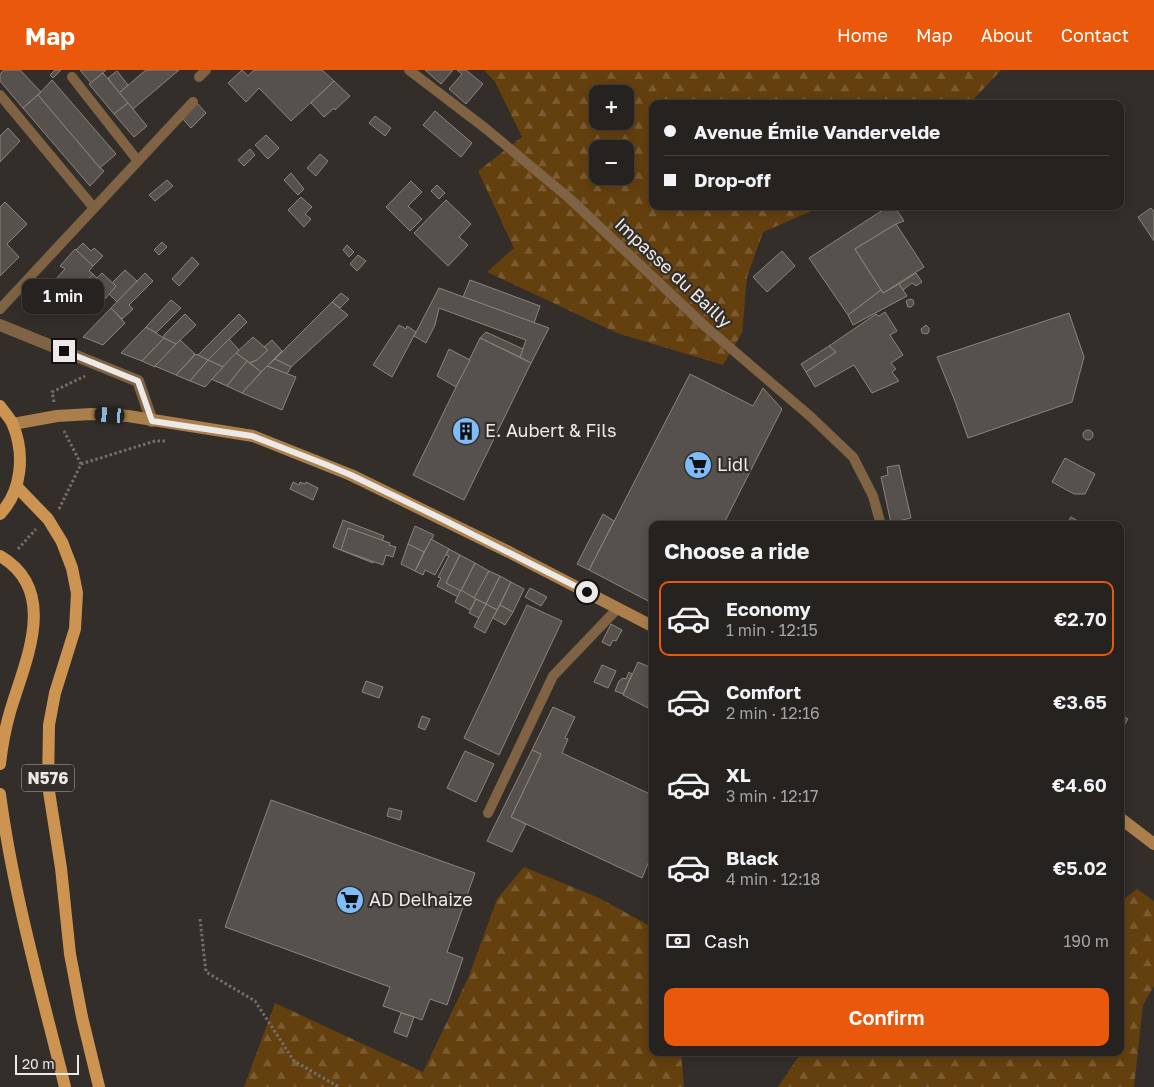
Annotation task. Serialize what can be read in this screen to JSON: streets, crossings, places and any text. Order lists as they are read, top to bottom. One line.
{"streets":{"main road":["N576"],"lane":["Impasse du Bailly"]},"places":{"building":["E. Aubert & Fils"],"supermarket":["Lidl","AD Delhaize"]},"scale_bar":"20 m","page":{"header":"Map","nav":["Home","Map","About","Contact"],"map_buttons":["+","−"],"banner":["Avenue Émile Vandervelde","Drop-off"],"bubble":"1 min","heading":"Choose a ride","list":[{"name":"Economy","note":"1 min · 12:15","value":"€2.70"},{"name":"Comfort","note":"2 min · 12:16","value":"€3.65"},{"name":"XL","note":"3 min · 12:17","value":"€4.60"},{"name":"Black","note":"4 min · 12:18","value":"€5.02"}],"pay":["Cash","190 m"],"buttons":"Confirm","scale":"20 m"}}
